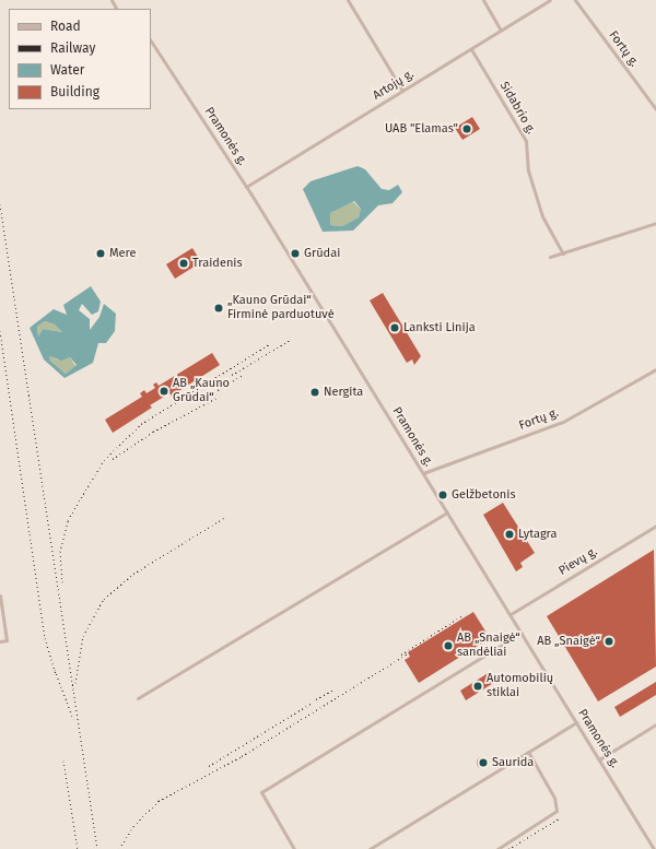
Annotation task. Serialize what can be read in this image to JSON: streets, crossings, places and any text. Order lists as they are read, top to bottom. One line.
{"streets":{"street":["Fortų g.","Artojų g.","Sidabrio g.","Pramonės g.","Pievų g."]},"crossings":[["Fortų g.","Pramonės g."],["Artojų g.","Sidabrio g."],["Artojų g.","Pramonės g."],["Pramonės g.","Pievų g."]],"places":["UAB \"Elamas\"","Mere","Grūdai","Traidenis","„Kauno Grūdai“ Firminė parduotuvė","Lanksti Linija","AB „Kauno Grūdai“","Nergita","Gelžbetonis","Lytagra","AB „Snaigė“","AB „Snaigė“ sandėliai","Automobilių stiklai","Saurida"],"legend":["Road","Railway","Water","Building"]}
